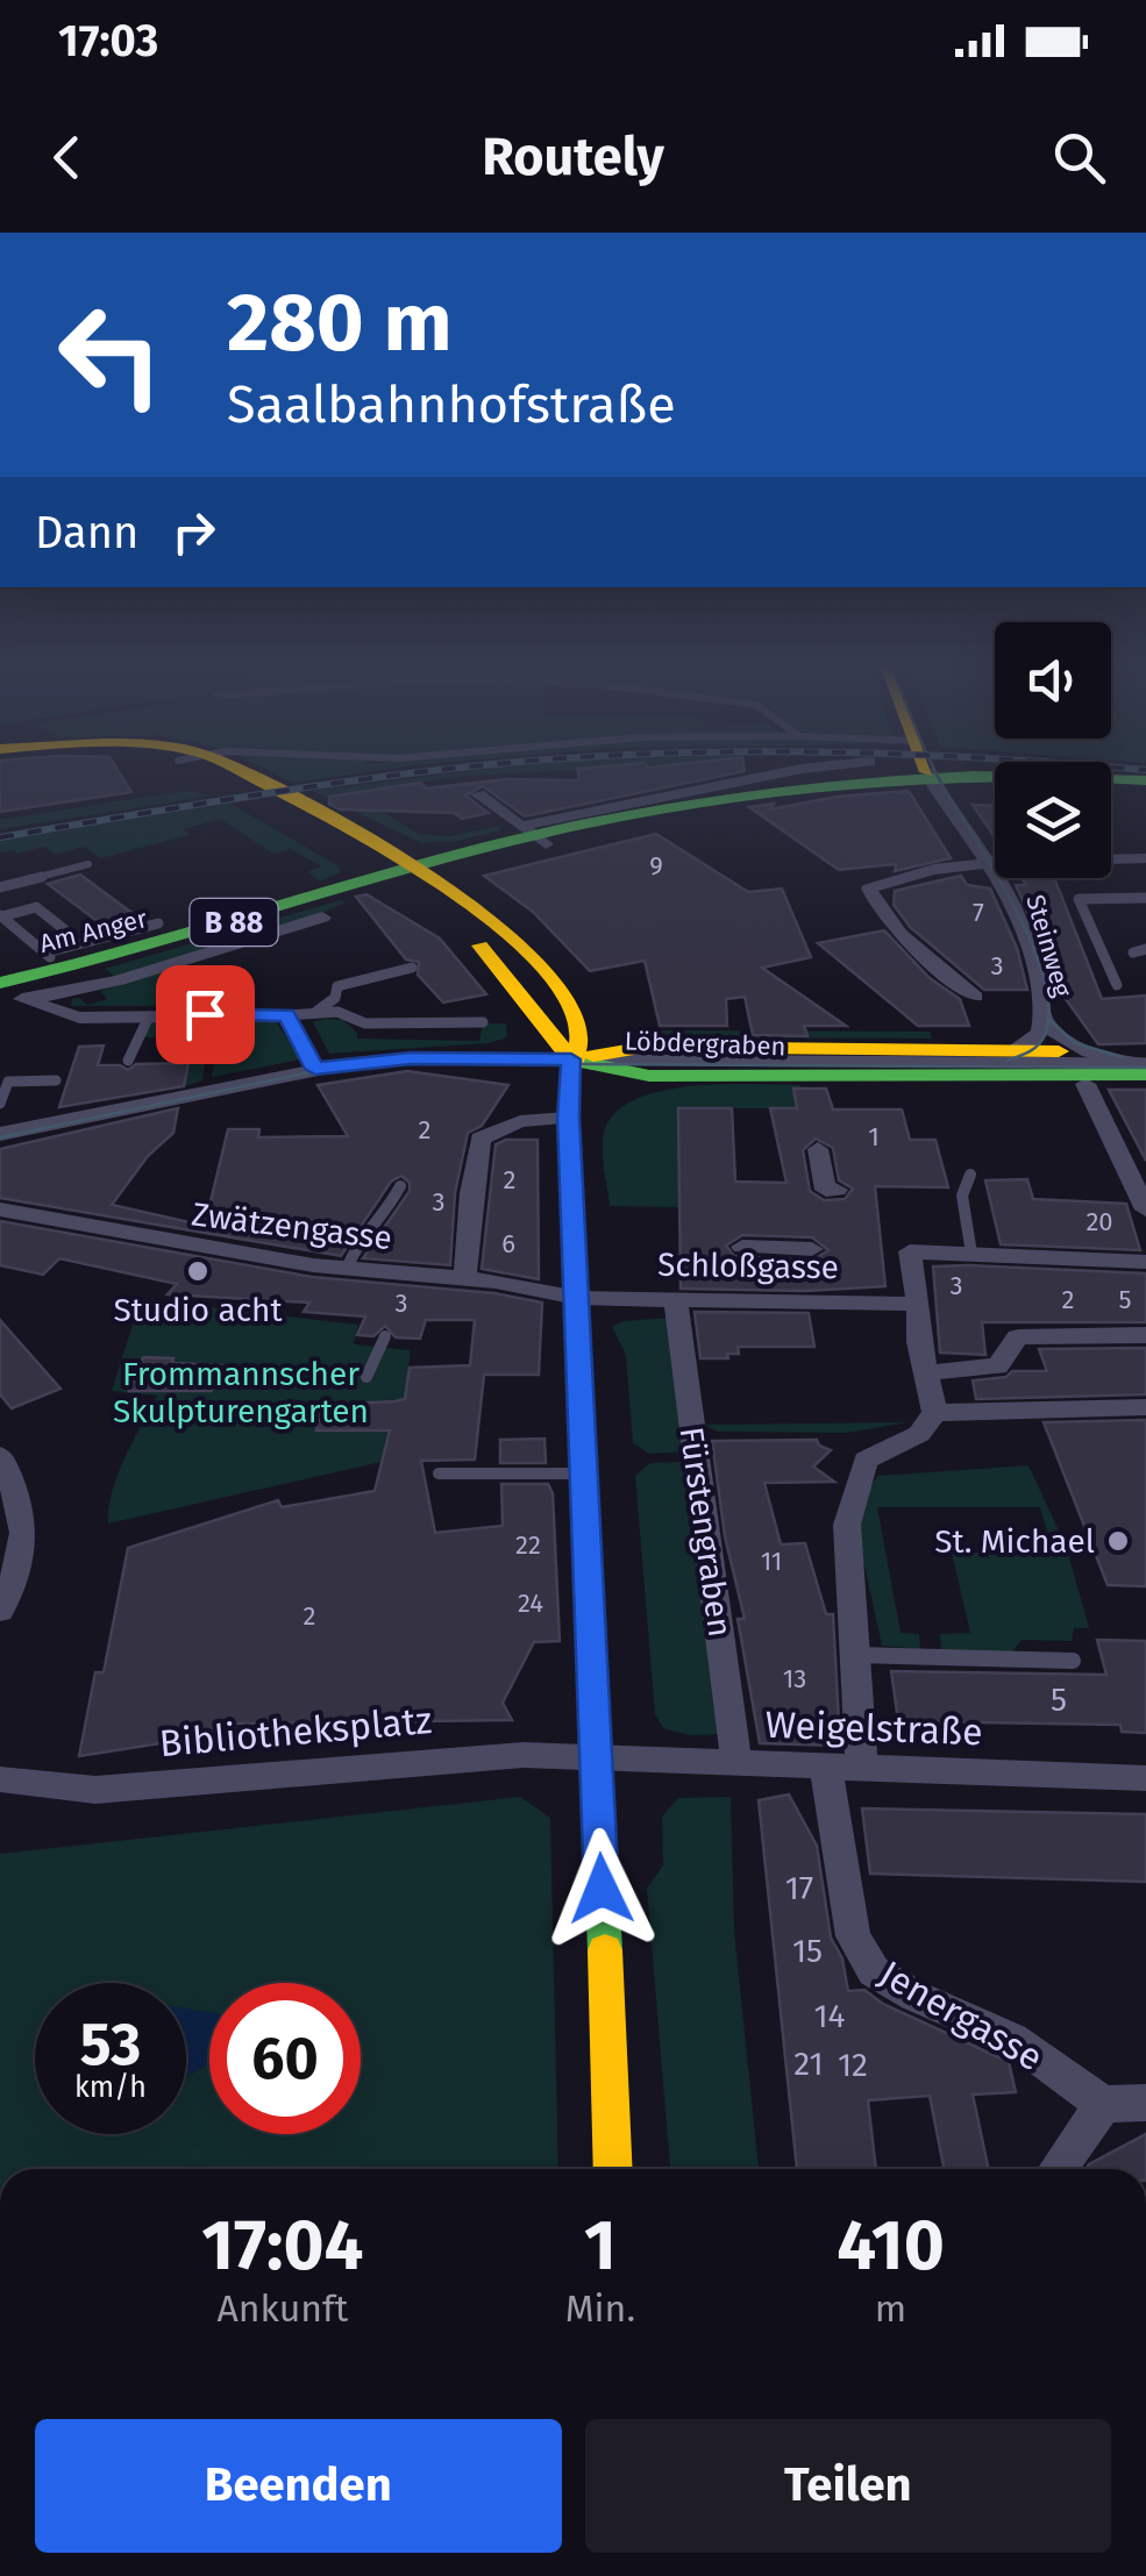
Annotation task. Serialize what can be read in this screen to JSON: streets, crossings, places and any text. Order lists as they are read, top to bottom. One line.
{"streets":{"main road":["B 88","Am Anger","Löbdergraben"],"street":["Steinweg","Zwätzengasse","Schloßgasse","Fürstengraben","Weigelstraße","Bibliotheksplatz","Jenergasse"]},"crossings":[["Steinweg","Löbdergraben"],["Zwätzengasse","Schloßgasse"],["Schloßgasse","Fürstengraben"],["Fürstengraben","Weigelstraße"],["Weigelstraße","Bibliotheksplatz"],["Weigelstraße","Jenergasse"]],"parks":["Frommannscher Skulpturengarten"],"places":["Studio acht","St. Michael"],"house_numbers":["9","7","3","2","1","2","3","20","6","3","2","5","3","22","11","24","2","13","5","17","15","14","21","12"],"page":{"status":"17:03","header":"Routely","turn":["280 m","Saalbahnhofstraße"],"then":"Dann","speed":"53 km/h","limit":"60","eta":["17:04","Ankunft","1","Min.","410","m"],"buttons":["Beenden","Teilen"]}}
